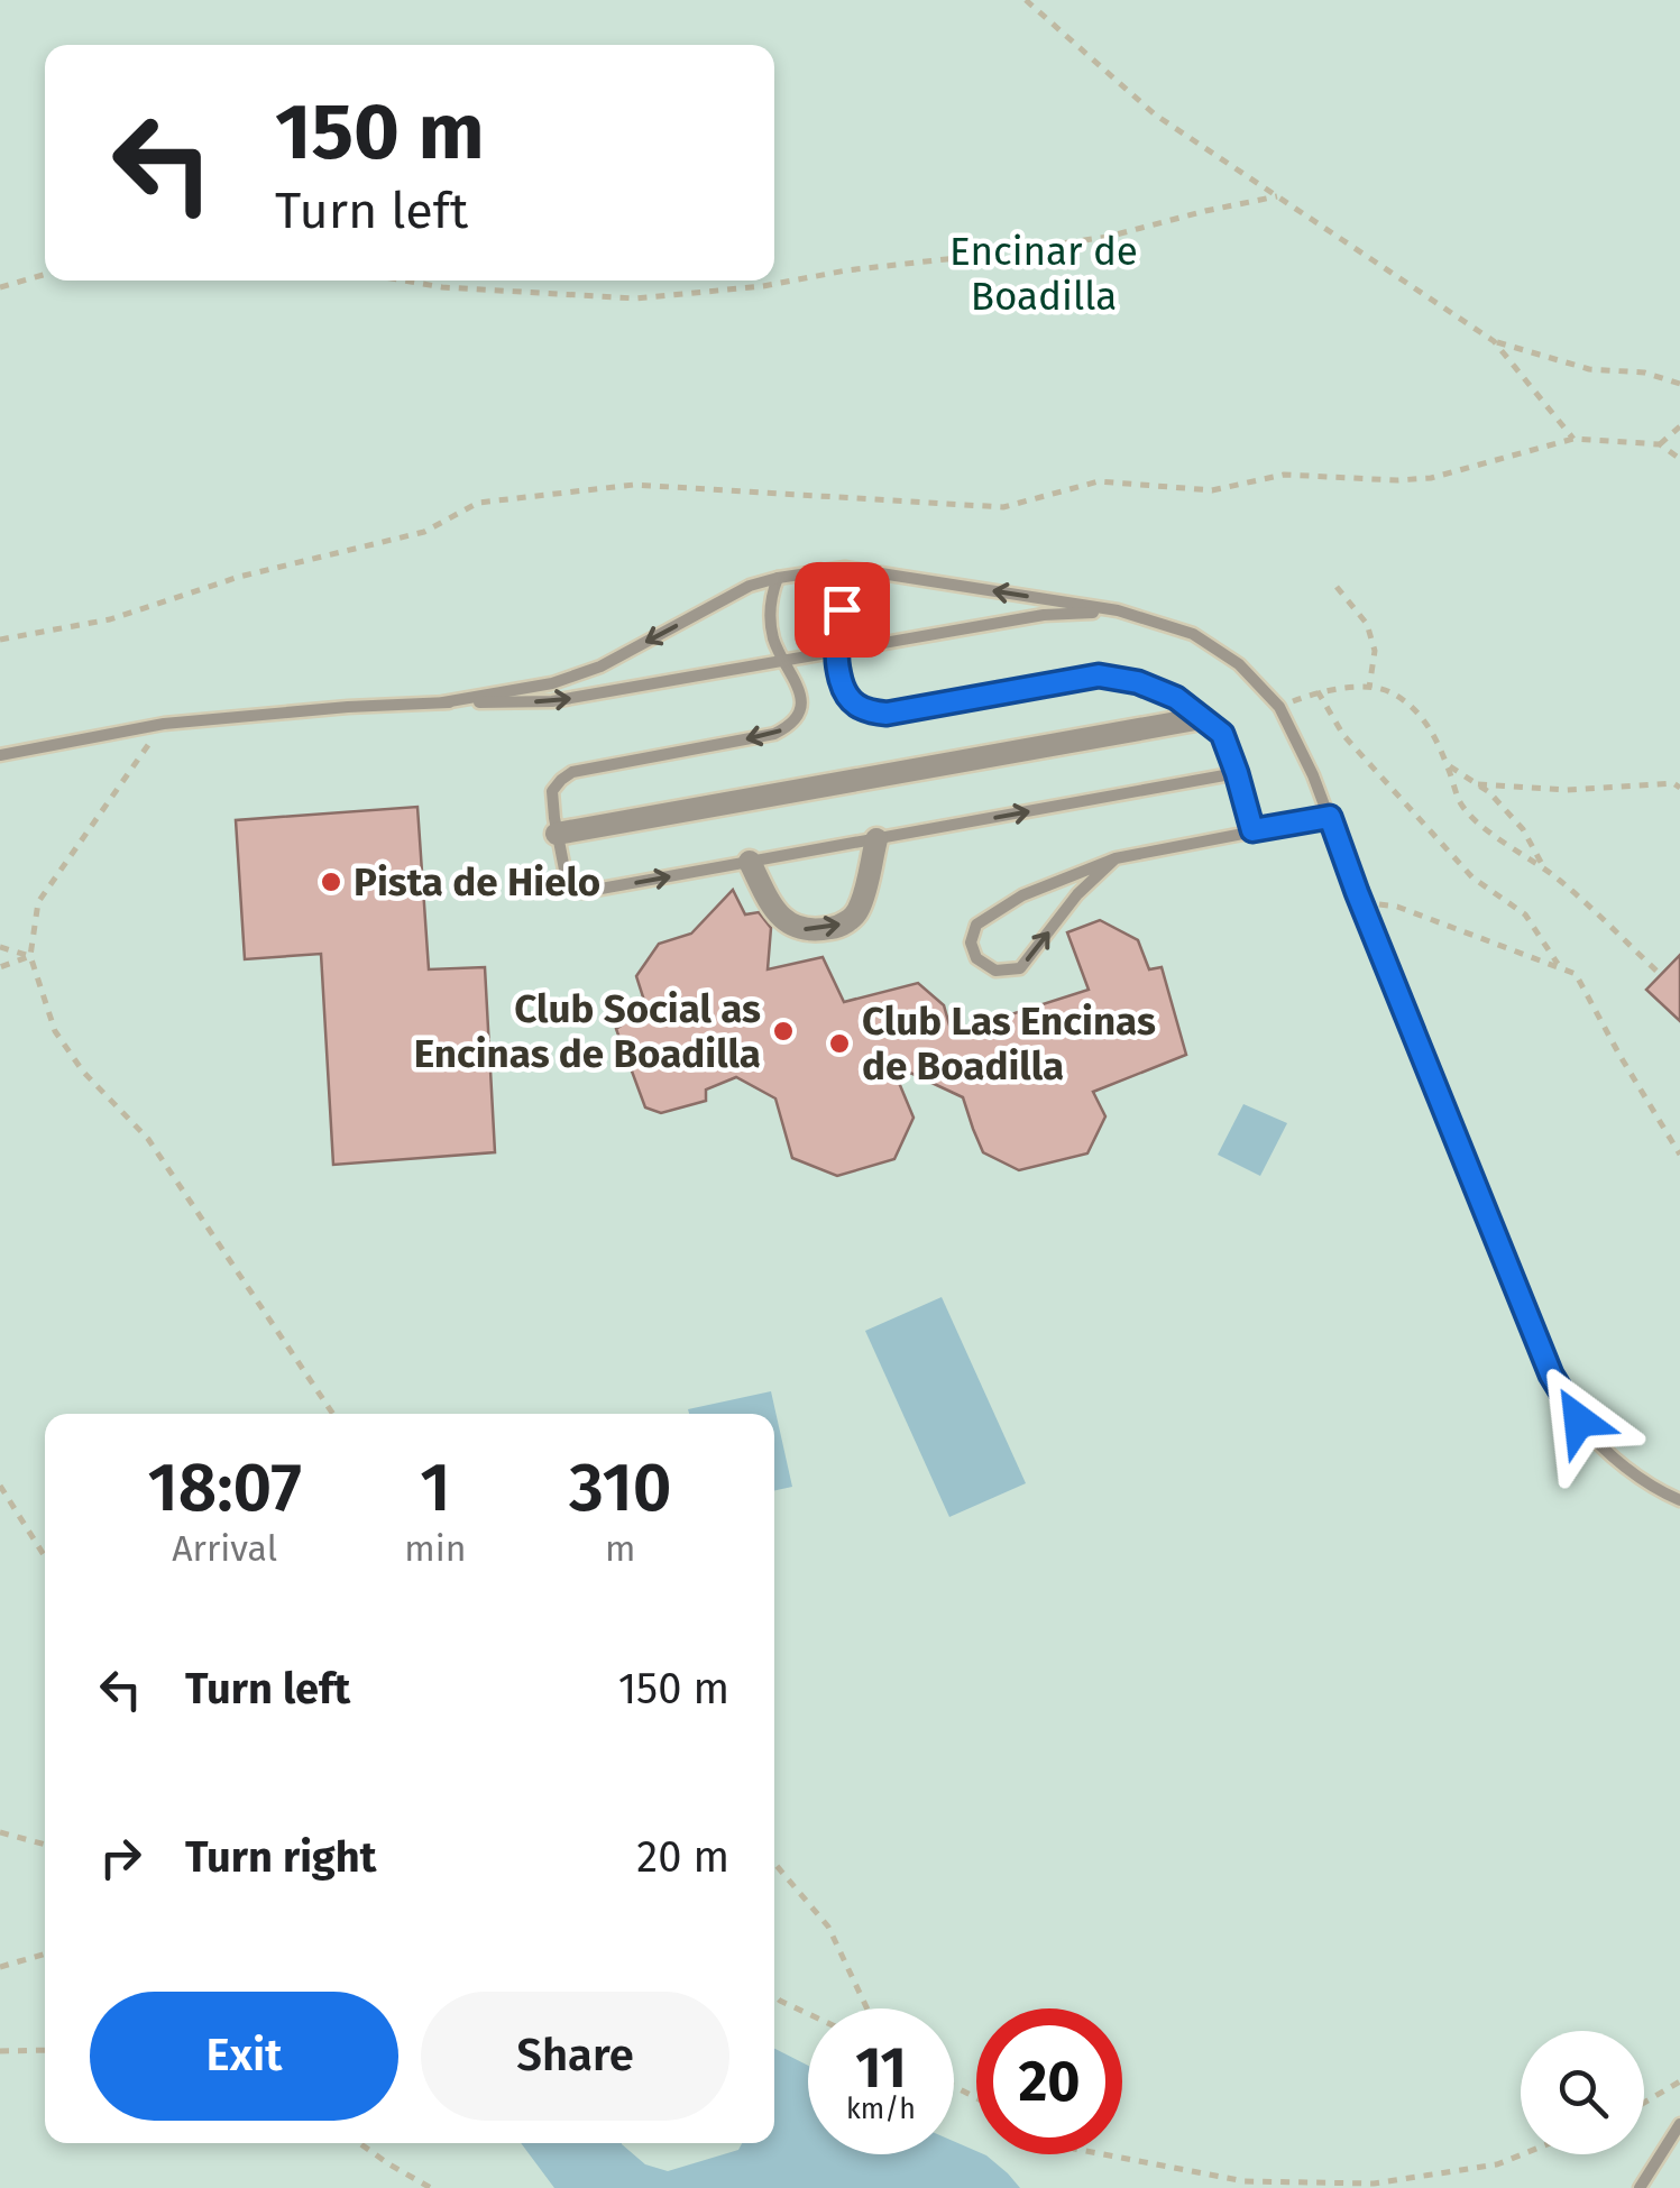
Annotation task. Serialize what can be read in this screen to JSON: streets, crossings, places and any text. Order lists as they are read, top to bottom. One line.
{"parks":["Encinar de Boadilla"],"places":["Pista de Hielo","Club Social as Encinas de Boadilla","Club Las Encinas de Boadilla"],"page":{"turn":["150 m","Turn left"],"eta":["18:07","Arrival","1","min","310","m"],"list":[{"name":"Turn left","value":"150 m"},{"name":"Turn right","value":"20 m"}],"buttons":["Exit","Share"],"speed":"11 km/h","limit":"20"}}
